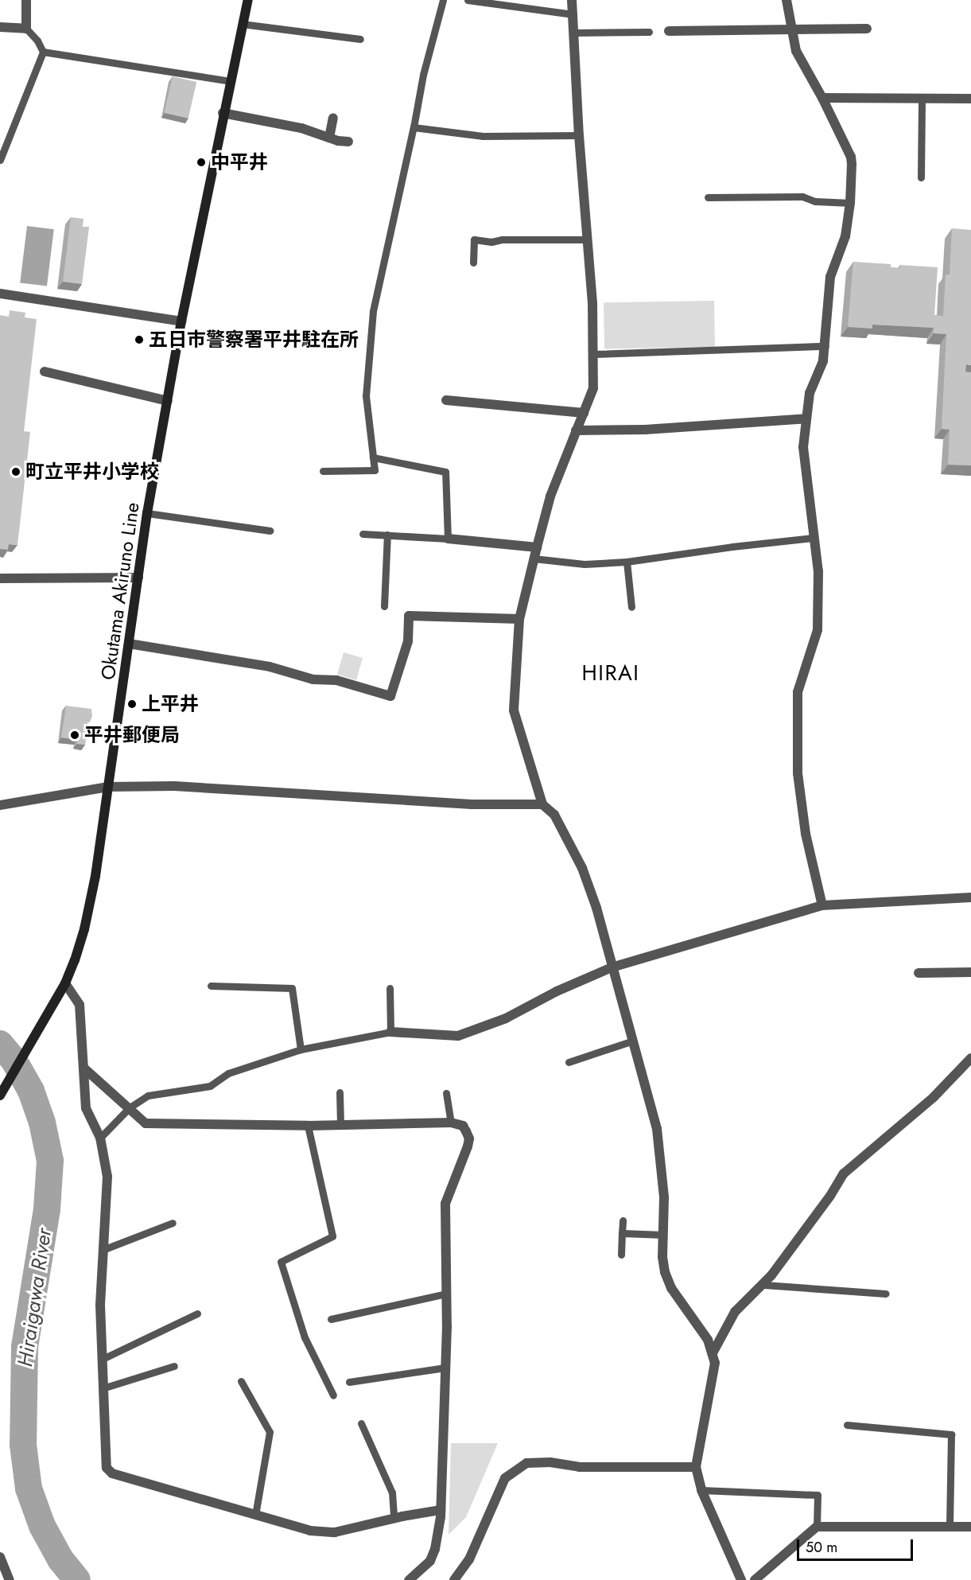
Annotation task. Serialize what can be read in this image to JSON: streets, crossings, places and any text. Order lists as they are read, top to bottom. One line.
{"streets":{"main road":["Okutama Akiruno Line"]},"districts":["HIRAI"],"water":["Hiraigawa River"],"places":["中平井","五日市警察署平井駐在所","町立平井小学校","上平井","平井郵便局"],"scale_bar":"50 m"}
